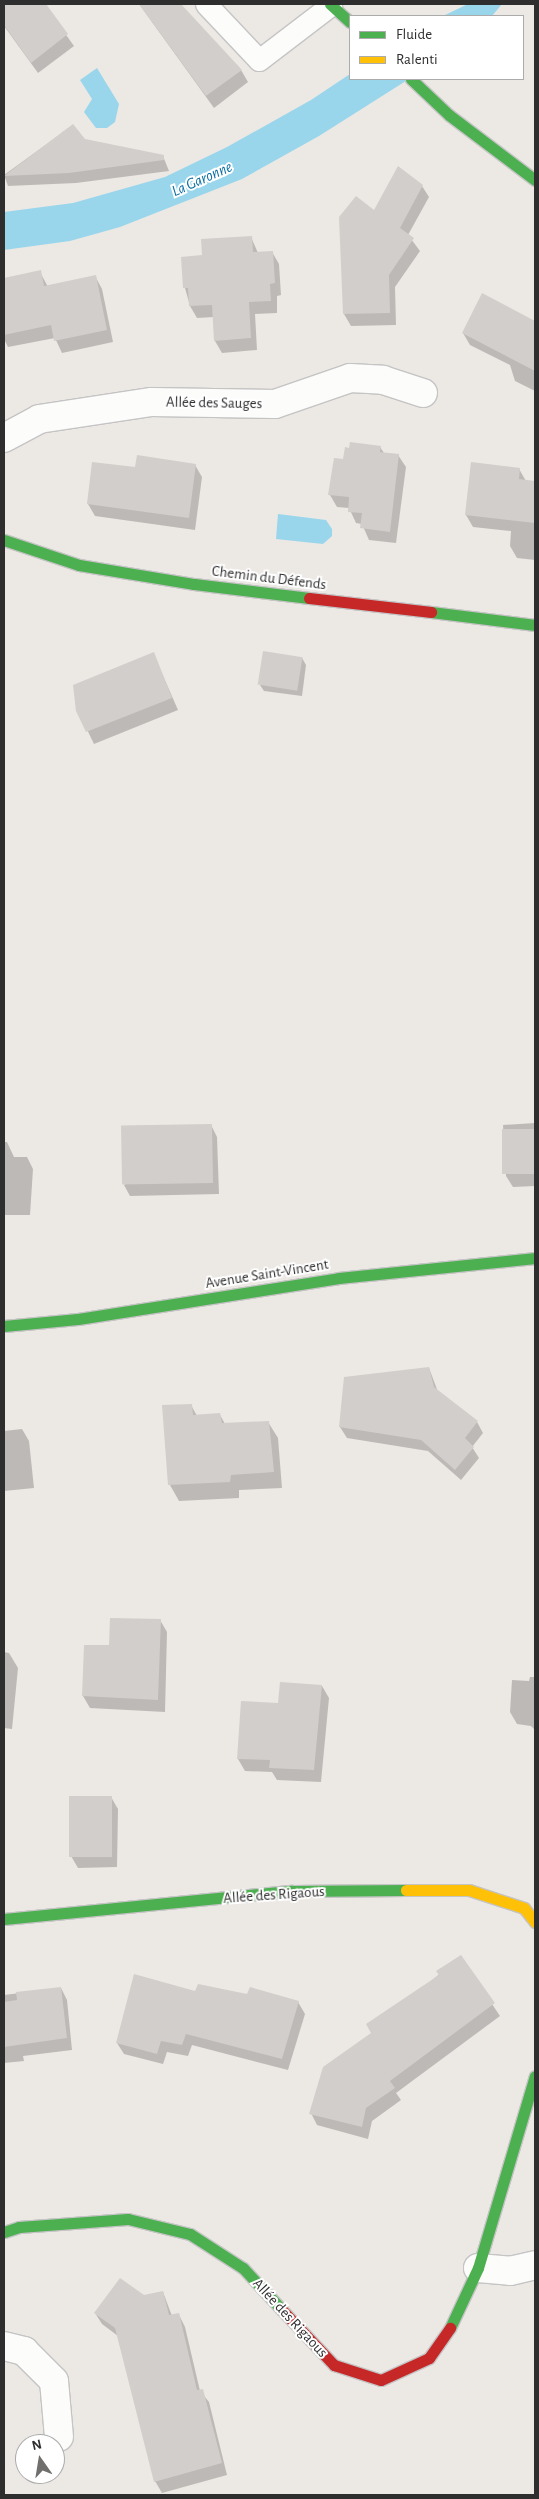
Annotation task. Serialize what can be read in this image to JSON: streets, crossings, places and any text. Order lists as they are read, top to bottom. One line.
{"streets":{"street":["Allée des Sauges","Chemin du Défends","Avenue Saint-Vincent","Allée des Rigaous"]},"water":["La Garonne"],"legend":["Fluide","Ralenti"],"north":"top"}
